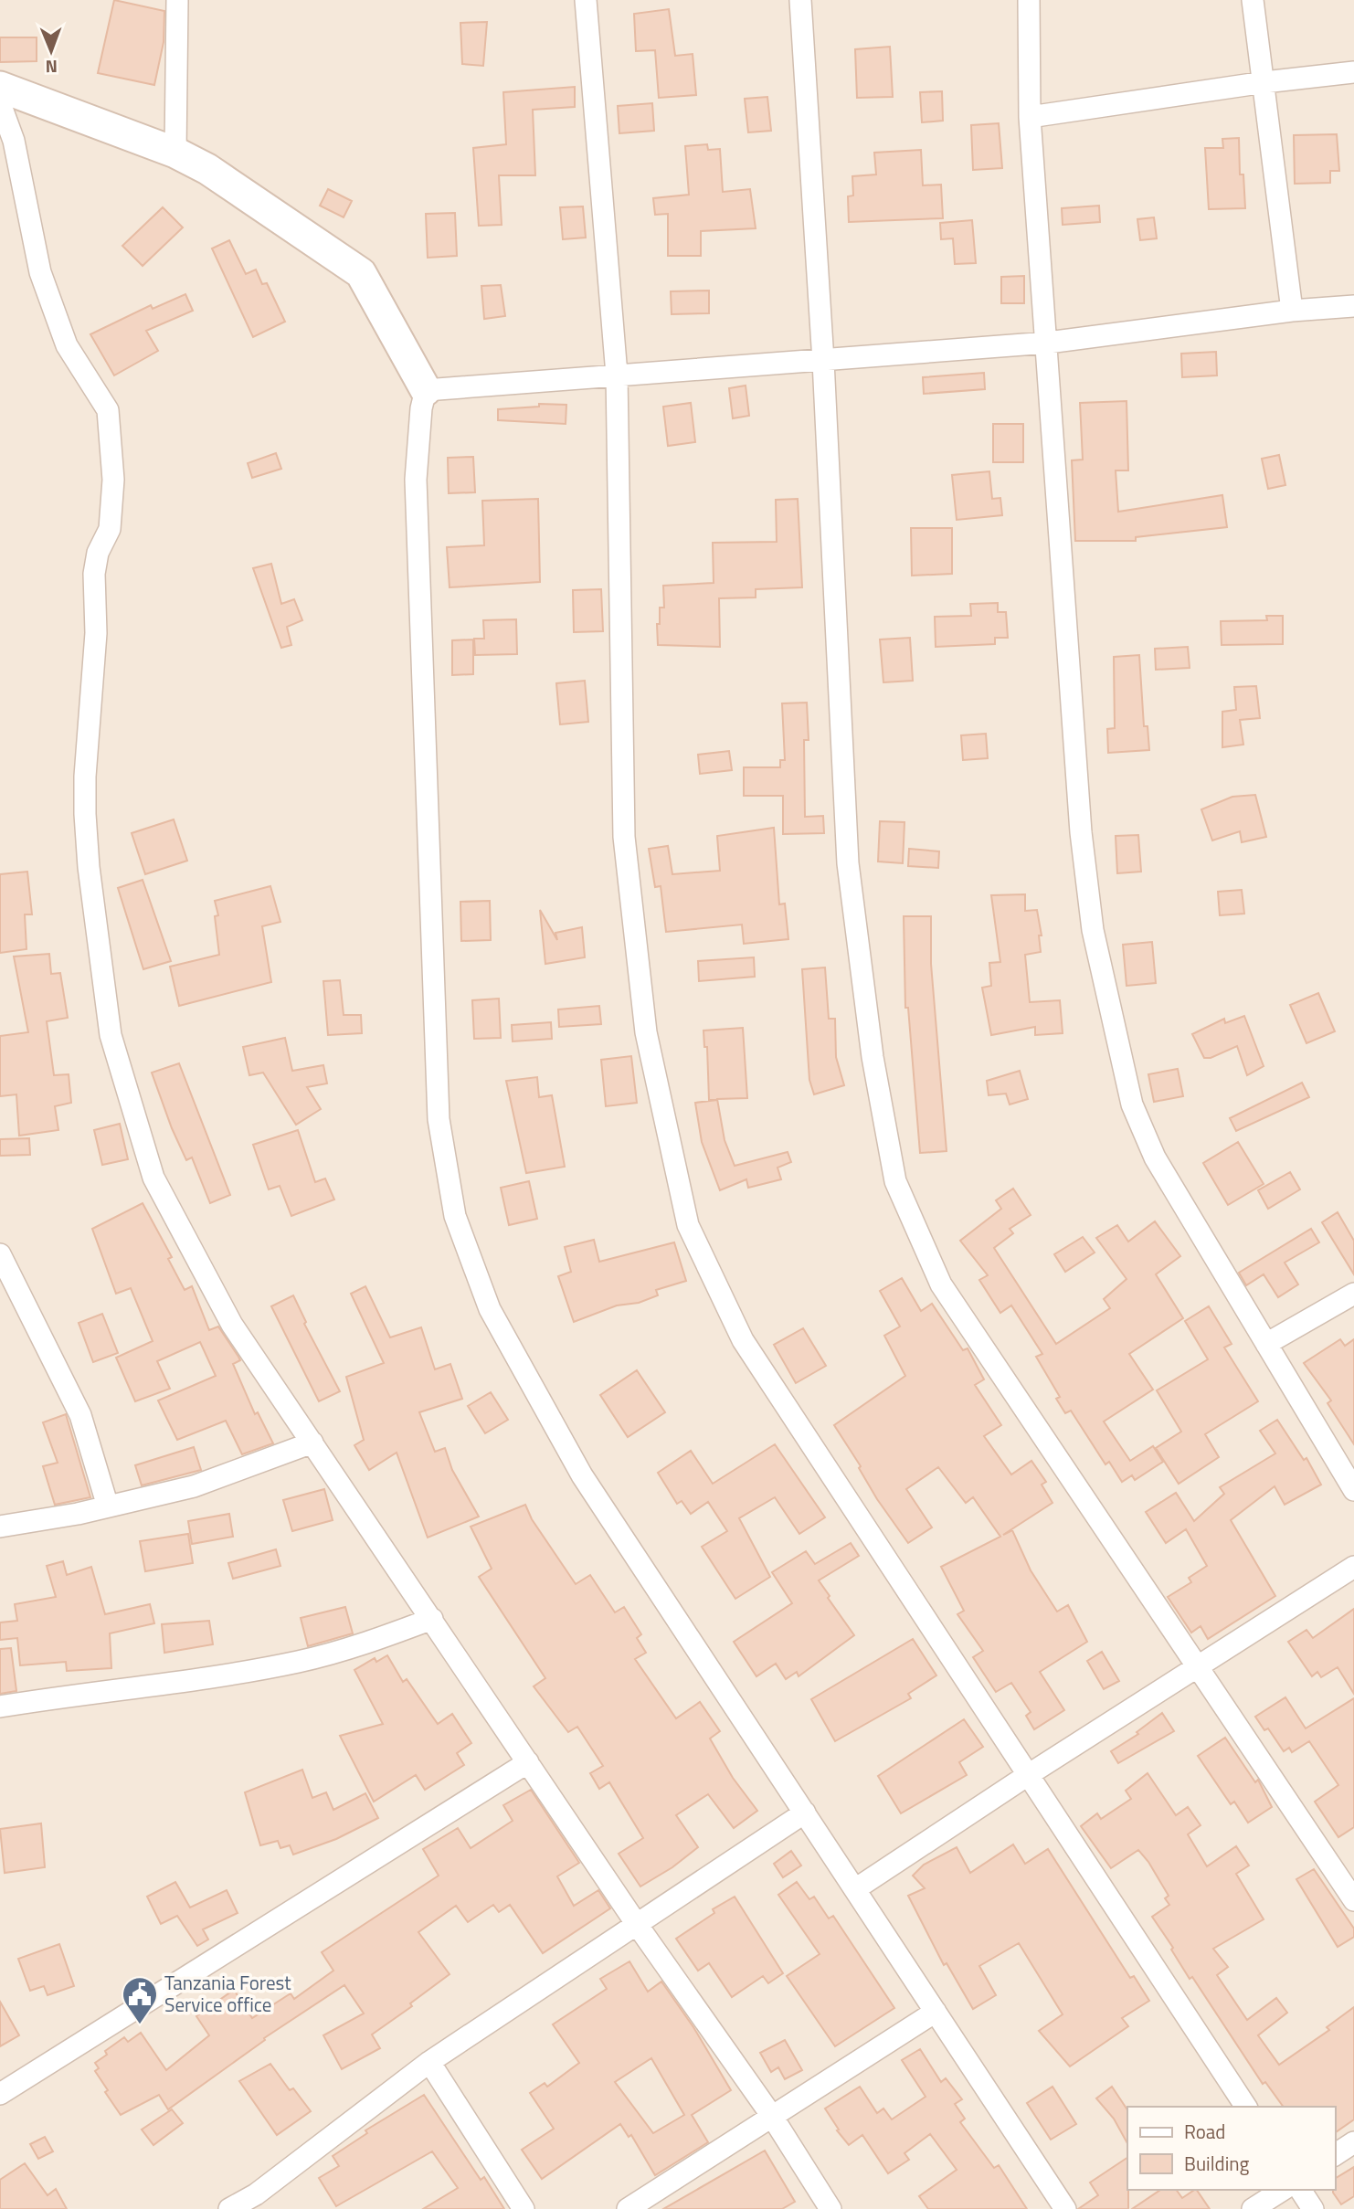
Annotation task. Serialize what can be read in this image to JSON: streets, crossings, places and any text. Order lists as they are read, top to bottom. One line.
{"places":{"public building":["Tanzania Forest Service office"]},"legend":["Road","Building"],"north":"bottom"}
